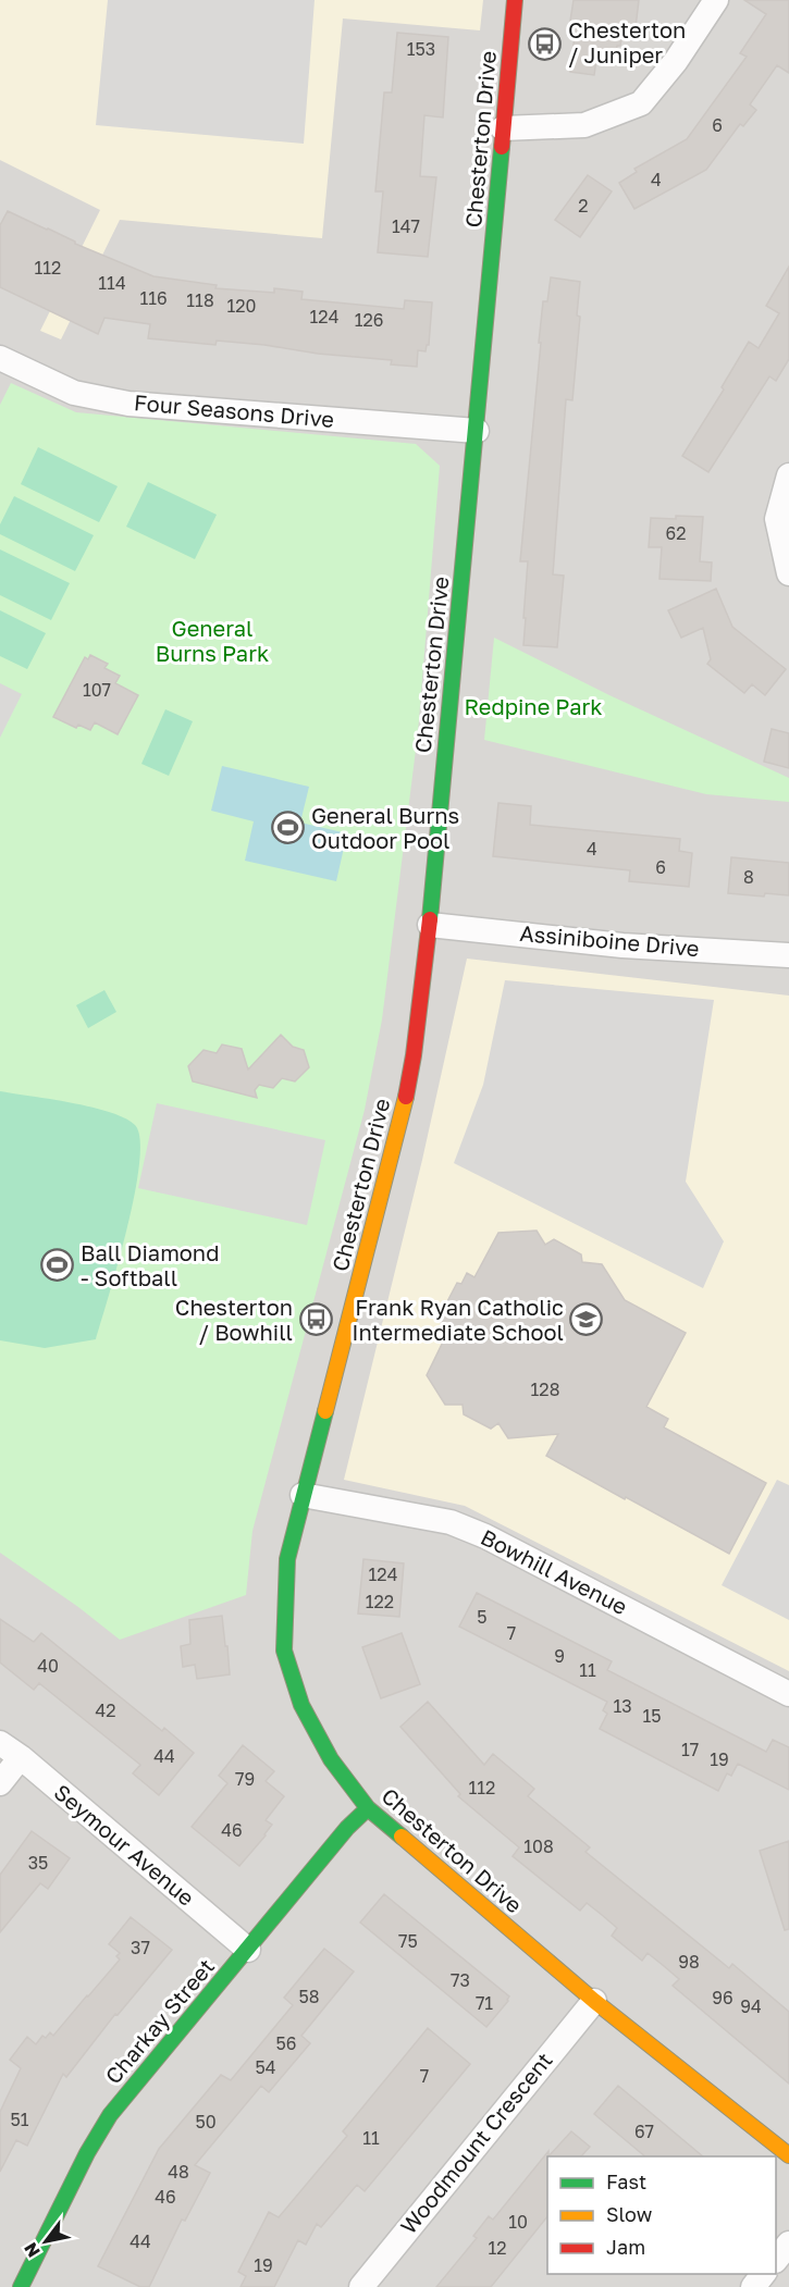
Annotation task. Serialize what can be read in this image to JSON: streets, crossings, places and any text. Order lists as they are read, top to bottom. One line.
{"streets":{"street":["Chesterton Drive","Four Seasons Drive","Assiniboine Drive","Bowhill Avenue","Seymour Avenue","Charkay Street","Woodmount Crescent"]},"crossings":[["Chesterton Drive","Four Seasons Drive"],["Chesterton Drive","Assiniboine Drive"],["Chesterton Drive","Bowhill Avenue"],["Chesterton Drive","Charkay Street"],["Chesterton Drive","Woodmount Crescent"],["Seymour Avenue","Charkay Street"]],"parks":["General Burns Park","Redpine Park"],"places":{"bus stop":["Chesterton / Juniper","Chesterton / Bowhill"],"sports":["General Burns Outdoor Pool","Ball Diamond - Softball"],"school or university":["Frank Ryan Catholic Intermediate School"]},"house_numbers":["153","6","4","2","147","112","114","116","118","120","124","126","62","107","4","6","8","128","124","122","5","7","9","40","11","13","42","15","17","44","19","79","112","46","108","35","75","37","98","73","58","96","71","94","56","54","7","51","50","67","11","48","46","10","44","12","19"],"legend":["Fast","Slow","Jam"],"north":"bottom left"}
